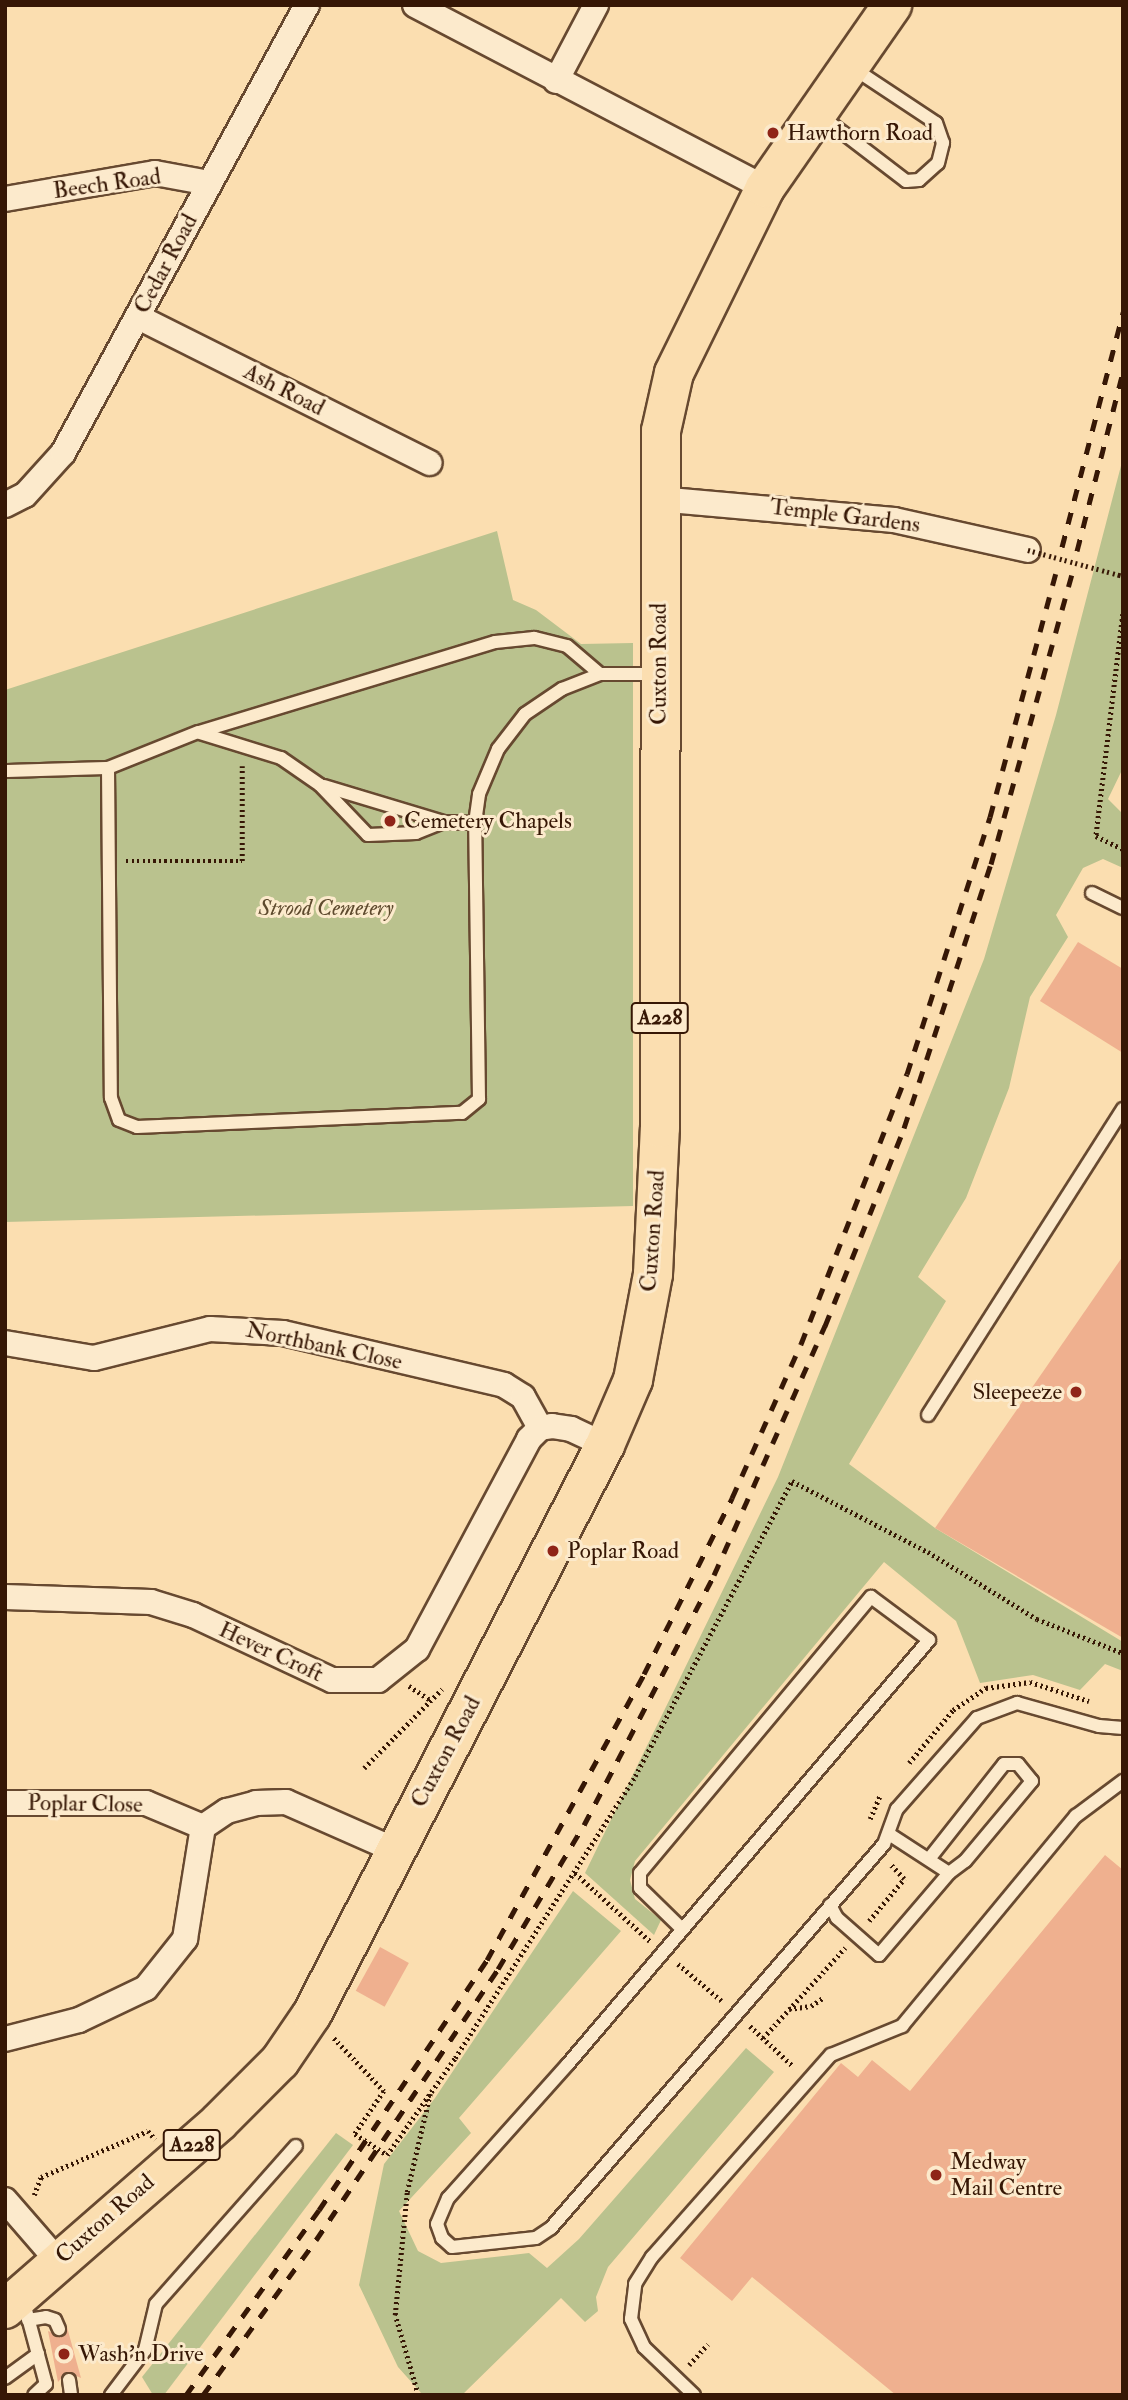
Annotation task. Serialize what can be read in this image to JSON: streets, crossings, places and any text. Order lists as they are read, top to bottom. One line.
{"streets":{"main road":["Cuxton Road","A228"],"street":["Beech Road","Cedar Road","Ash Road","Temple Gardens","Northbank Close","Hever Croft","Poplar Close"]},"crossings":[["Beech Road","Cedar Road"],["Cedar Road","Ash Road"],["Temple Gardens","Cuxton Road"],["Northbank Close","Hever Croft"]],"parks":["Strood Cemetery"],"places":["Hawthorn Road","Cemetery Chapels","Sleepeeze","Poplar Road","Medway Mail Centre","Wash'n Drive"]}
